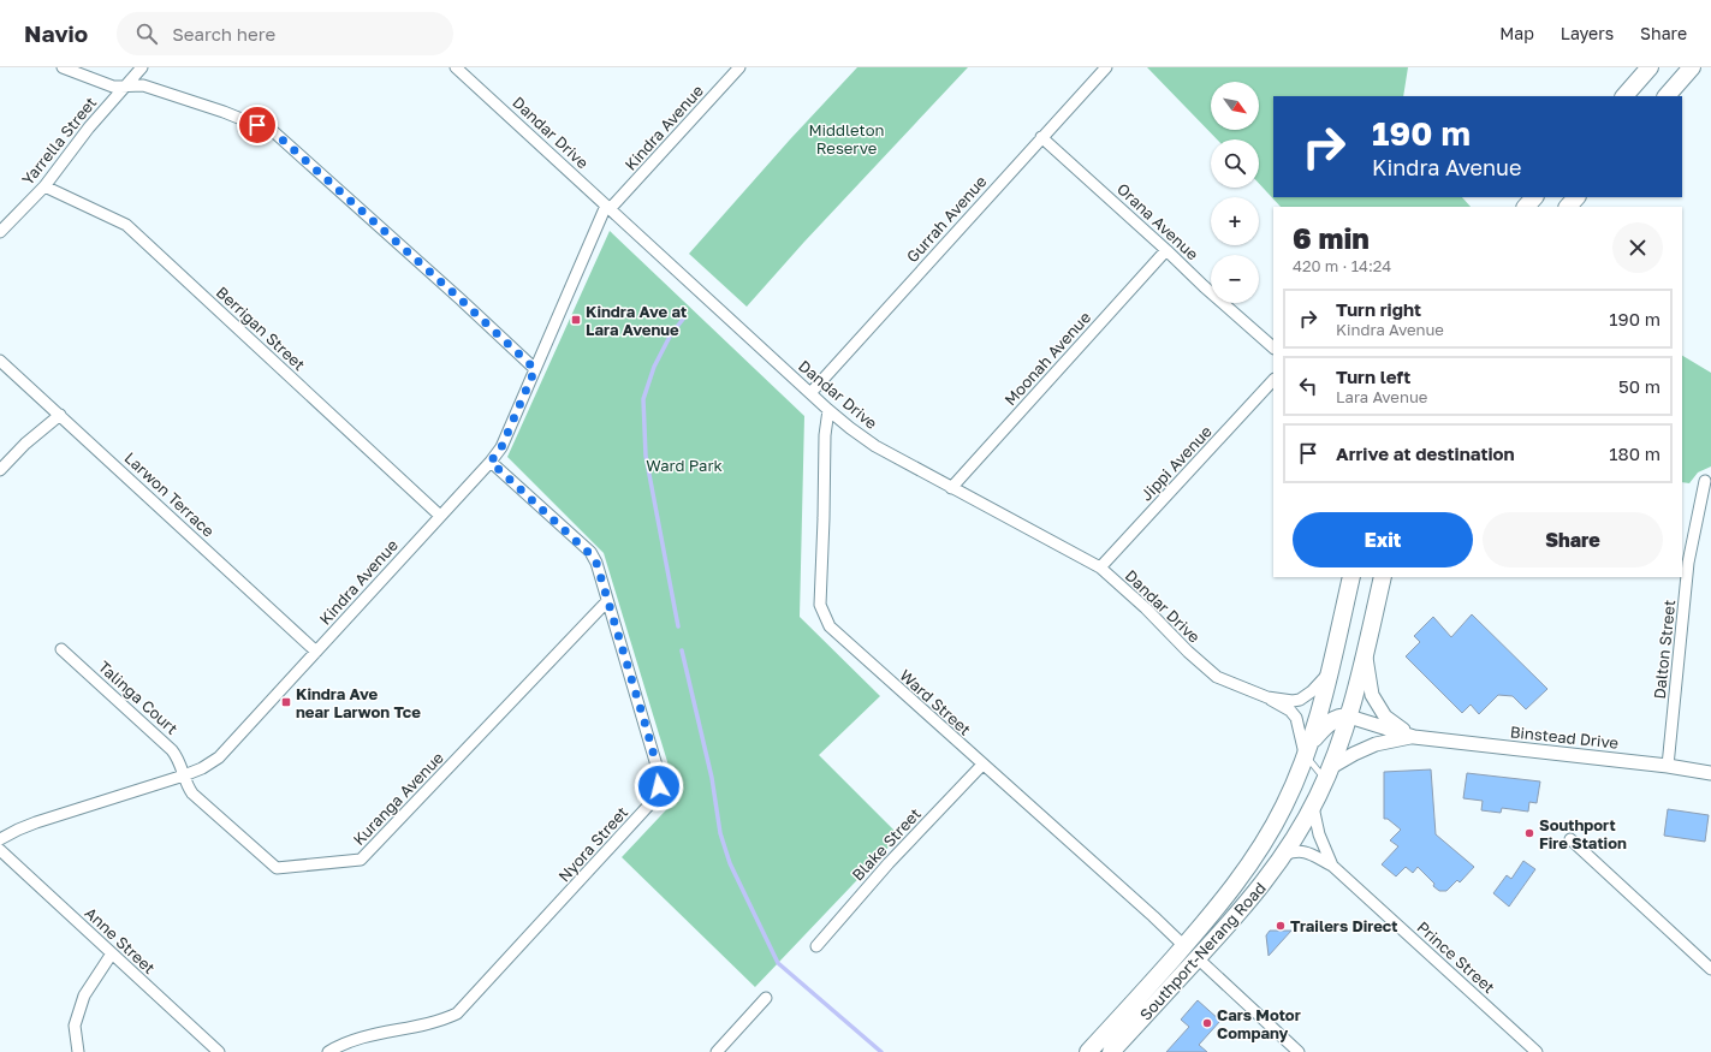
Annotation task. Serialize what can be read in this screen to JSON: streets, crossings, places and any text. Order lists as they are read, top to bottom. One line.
{"streets":{"main road":["Southport-Nerang Road"],"street":["Kindra Avenue","Dandar Drive","Yarrella Street","Gurrah Avenue","Orana Avenue","Berrigan Street","Moonah Avenue","Jippi Avenue","Larwon Terrace","Dalton Street","Talinga Court","Ward Street","Binstead Drive","Kuranga Avenue","Nyora Street","Blake Street","Anne Street","Prince Street"]},"crossings":[["Kindra Avenue","Dandar Drive"],["Kindra Avenue","Berrigan Street"],["Kindra Avenue","Larwon Terrace"],["Kindra Avenue","Talinga Court"],["Kindra Avenue","Kuranga Avenue"],["Kindra Avenue","Nyora Street"],["Dandar Drive","Gurrah Avenue"],["Dandar Drive","Moonah Avenue"],["Dandar Drive","Jippi Avenue"],["Dandar Drive","Ward Street"],["Dandar Drive","Southport-Nerang Road"],["Yarrella Street","Berrigan Street"],["Gurrah Avenue","Orana Avenue"],["Orana Avenue","Moonah Avenue"],["Dalton Street","Binstead Drive"],["Talinga Court","Kuranga Avenue"],["Ward Street","Blake Street"],["Ward Street","Southport-Nerang Road"],["Binstead Drive","Southport-Nerang Road"],["Kuranga Avenue","Nyora Street"],["Southport-Nerang Road","Prince Street"]],"parks":["Middleton Reserve","Ward Park"],"places":{"transit":["Kindra Ave at Lara Avenue","Kindra Ave near Larwon Tce"],"other":["Southport Fire Station","Trailers Direct","Cars Motor Company"]},"north":"bottom right","page":{"header":"Navio","search":"Search here","nav":["Map","Layers","Share"],"map_buttons":["+","−"],"turn":["190 m","Kindra Avenue"],"heading":["6 min","420 m · 14:24"],"list":[{"name":"Turn right","note":"Kindra Avenue","value":"190 m"},{"name":"Turn left","note":"Lara Avenue","value":"50 m"},{"name":"Arrive at destination","value":"180 m"}],"buttons":["Exit","Share"]}}
